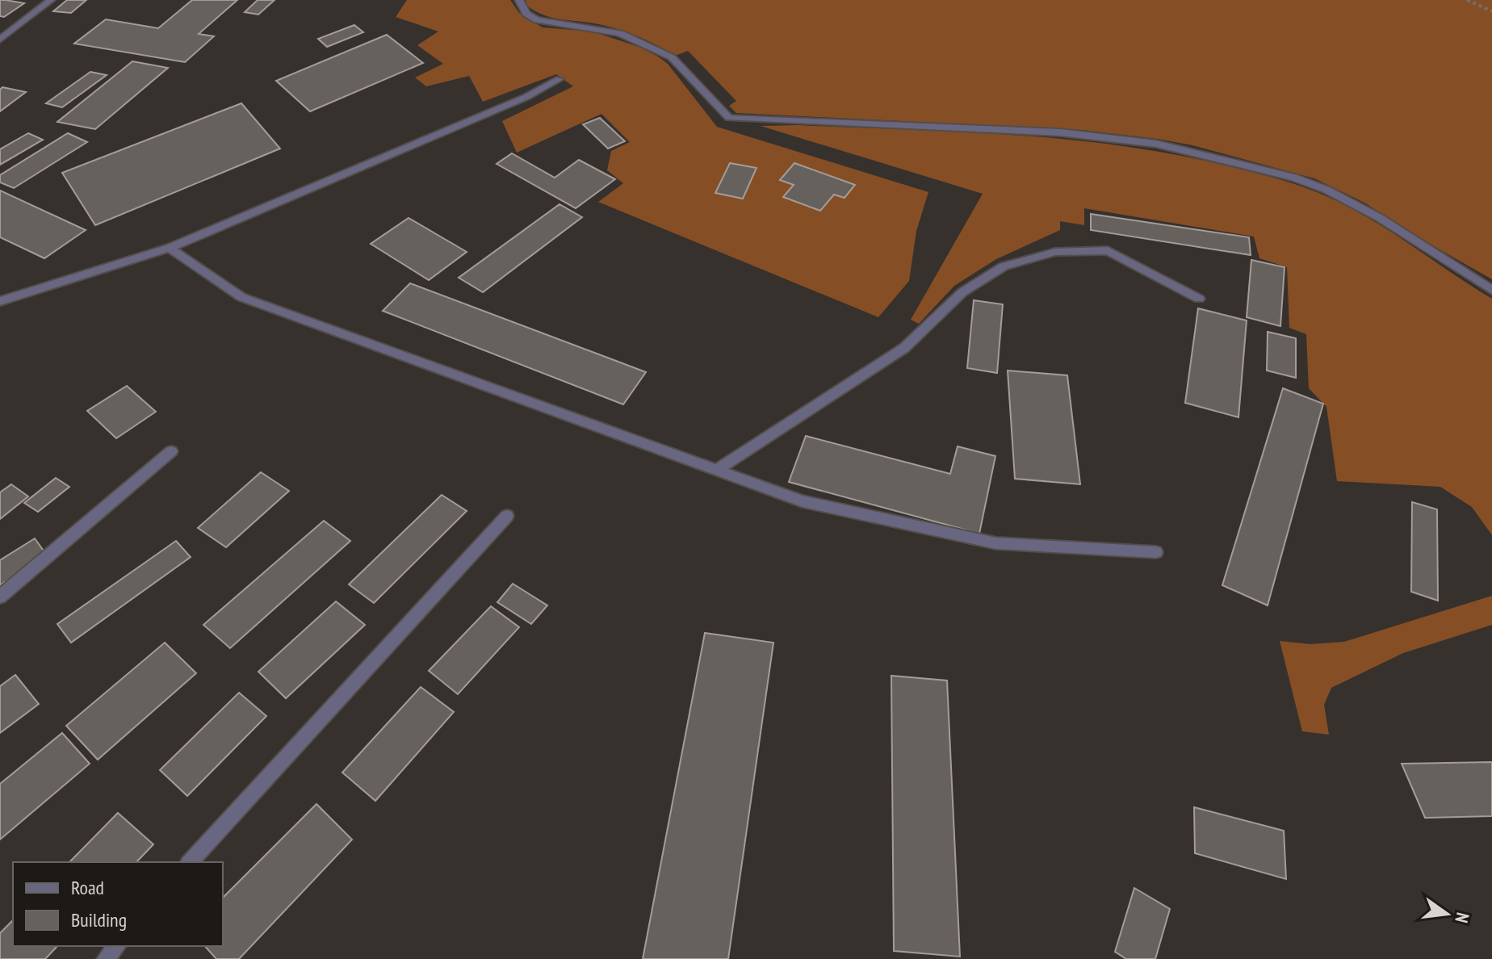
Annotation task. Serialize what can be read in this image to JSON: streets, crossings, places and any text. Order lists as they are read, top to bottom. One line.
{"legend":["Road","Building"],"north":"right"}
